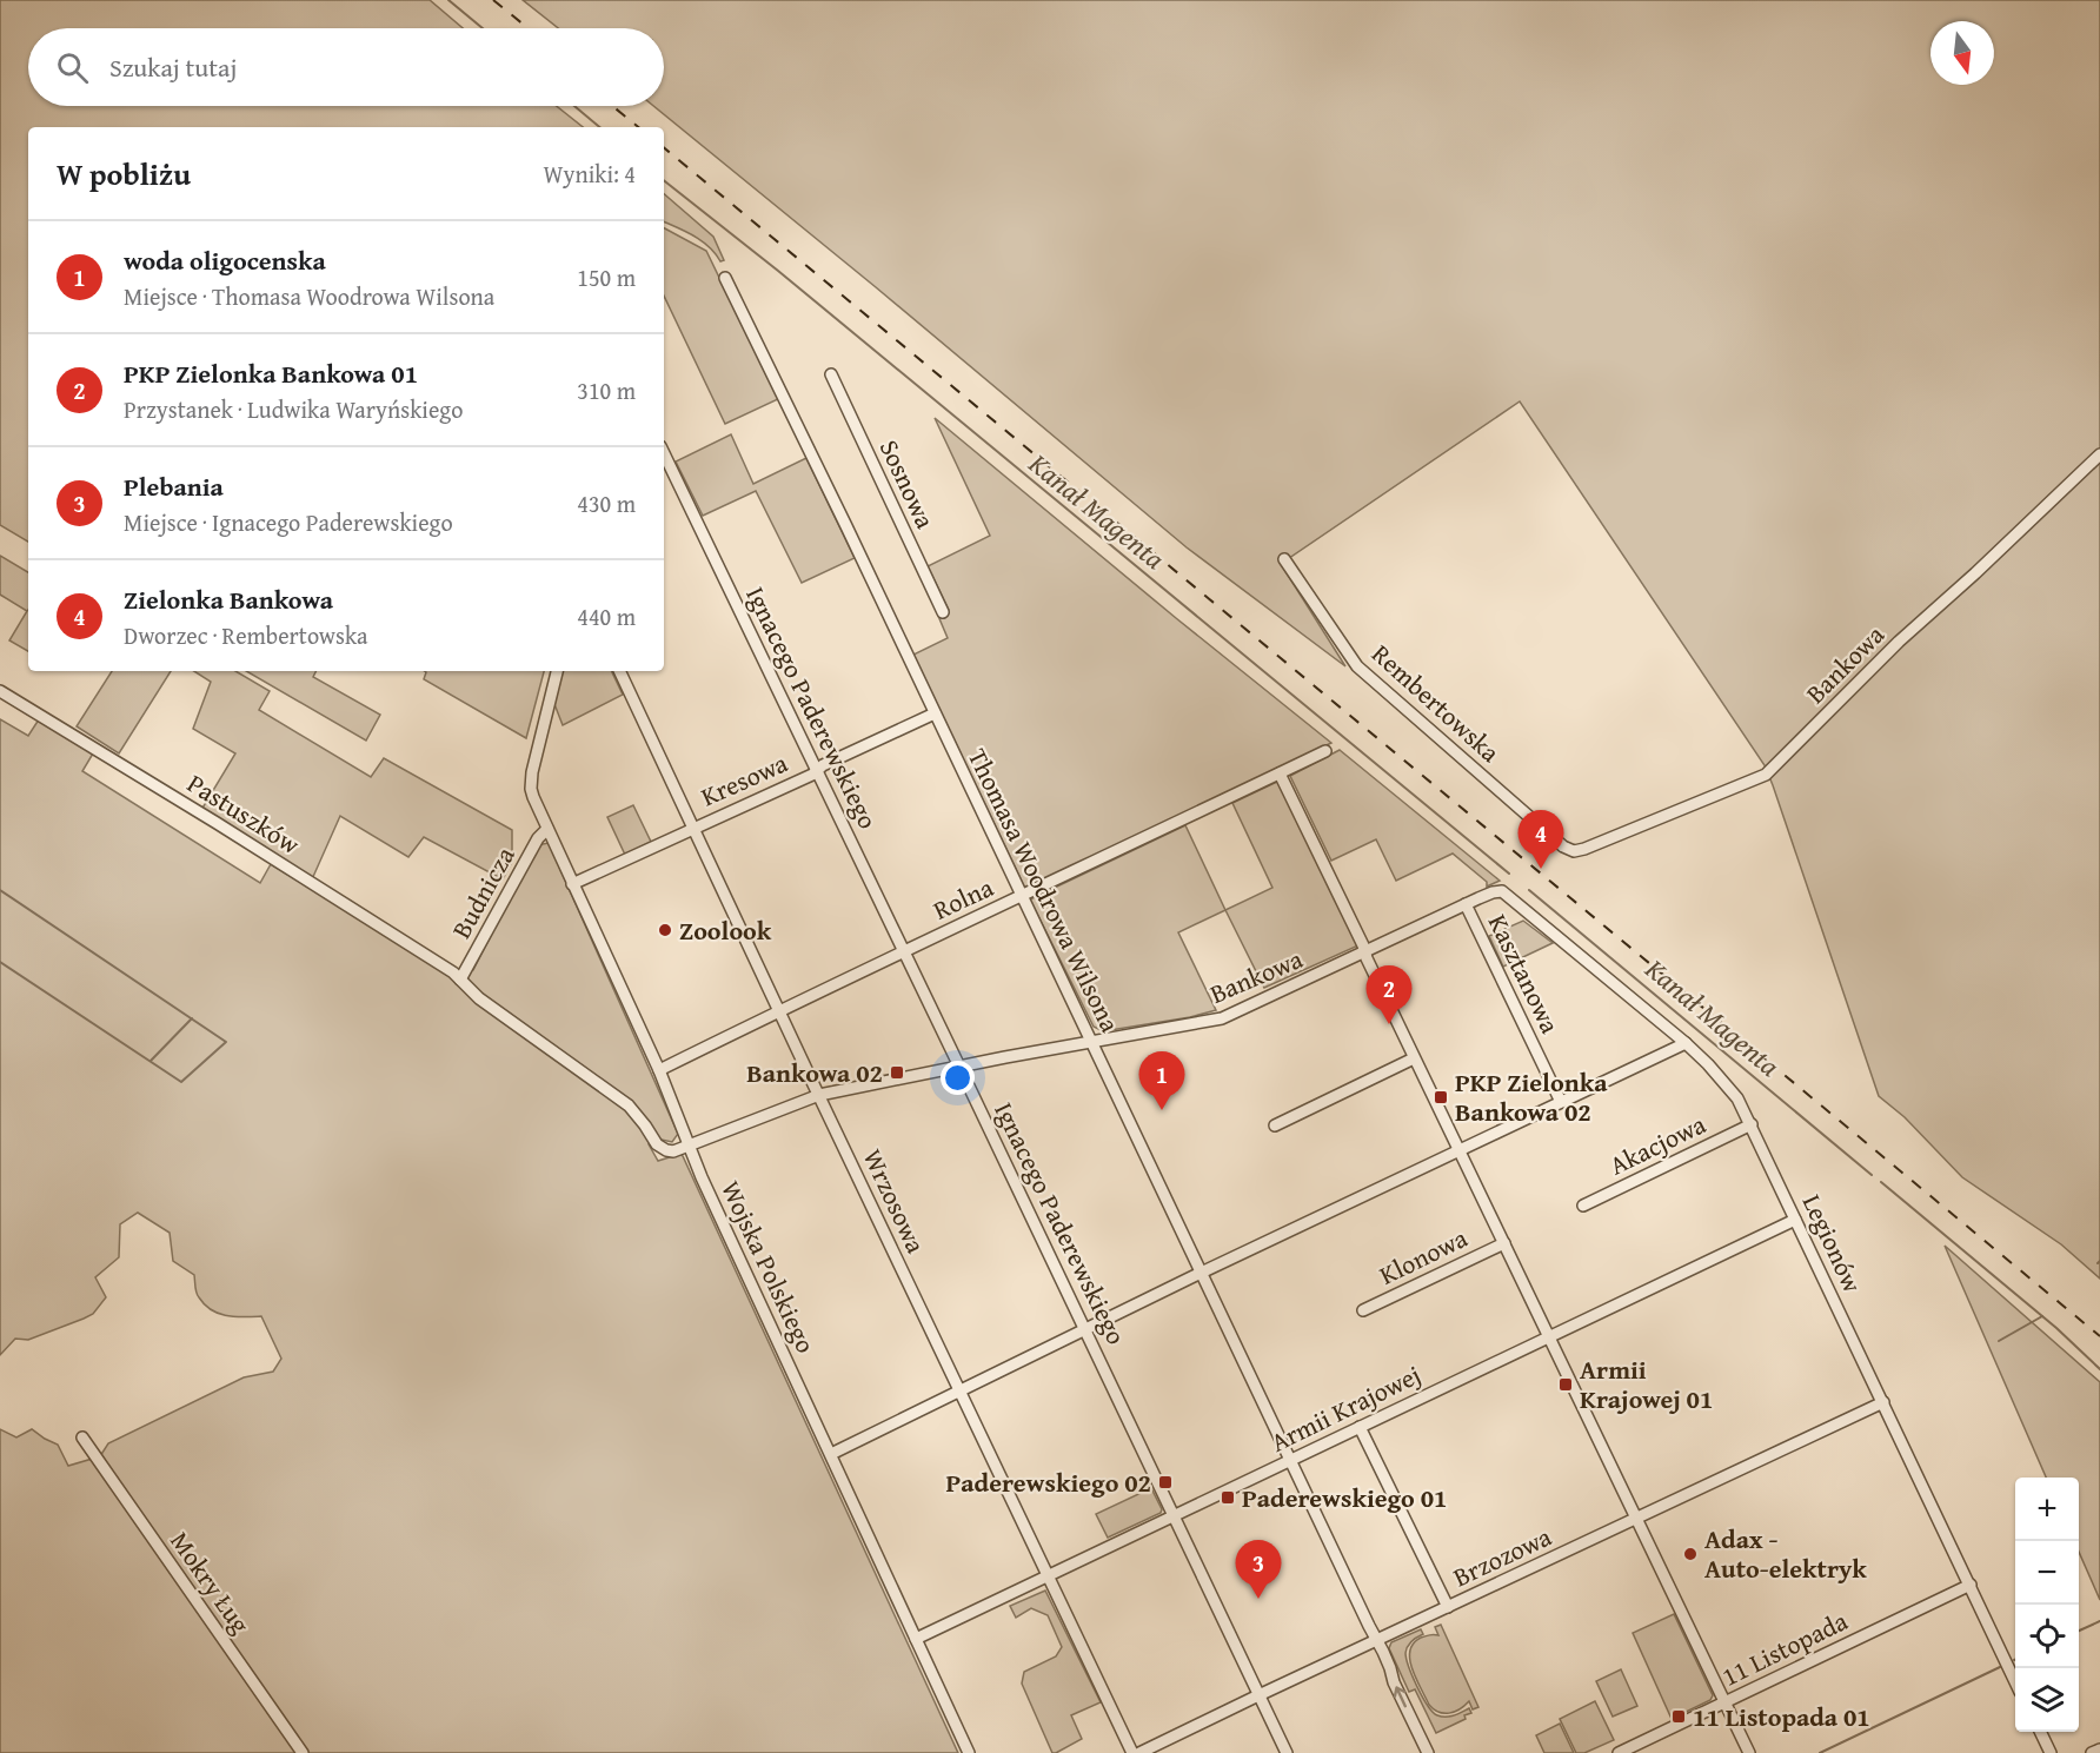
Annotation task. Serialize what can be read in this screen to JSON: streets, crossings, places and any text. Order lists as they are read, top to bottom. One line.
{"streets":{"street":["Sosnowa","Bankowa","Rembertowska","Ignacego Paderewskiego","Kresowa","Pastuszków","Thomasa Woodrowa Wilsona","Budnicza","Rolna","Kasztanowa","Akacjowa","Wrzosowa","Legionów","Klonowa","Wojska Polskiego","Armii Krajowej","Brzozowa","Mokry Ług","11 Listopada"]},"crossings":[["Bankowa","Rembertowska"],["Bankowa","Ignacego Paderewskiego"],["Bankowa","Pastuszków"],["Bankowa","Thomasa Woodrowa Wilsona"],["Bankowa","Kasztanowa"],["Bankowa","Wrzosowa"],["Bankowa","Legionów"],["Bankowa","Wojska Polskiego"],["Ignacego Paderewskiego","Kresowa"],["Ignacego Paderewskiego","Rolna"],["Ignacego Paderewskiego","Armii Krajowej"],["Ignacego Paderewskiego","Brzozowa"],["Kresowa","Thomasa Woodrowa Wilsona"],["Kresowa","Wrzosowa"],["Kresowa","Wojska Polskiego"],["Pastuszków","Budnicza"],["Pastuszków","Wojska Polskiego"],["Thomasa Woodrowa Wilsona","Rolna"],["Thomasa Woodrowa Wilsona","Armii Krajowej"],["Thomasa Woodrowa Wilsona","Brzozowa"],["Budnicza","Wojska Polskiego"],["Rolna","Wrzosowa"],["Rolna","Wojska Polskiego"],["Akacjowa","Legionów"],["Wrzosowa","Armii Krajowej"],["Legionów","Armii Krajowej"],["Legionów","Brzozowa"],["Legionów","11 Listopada"],["Wojska Polskiego","Armii Krajowej"]],"water":["Kanał Magenta"],"places":{"other":["Zoolook","Adax - Auto-elektryk"],"transit":["Bankowa 02","PKP Zielonka Bankowa 02","Armii Krajowej 01","Paderewskiego 02","Paderewskiego 01","11 Listopada 01"]},"north":"bottom","page":{"search":"Szukaj tutaj","heading":["W pobliżu","Wyniki: 4"],"list":[{"mark":"1","name":"woda oligocenska","note":"Miejsce · Thomasa Woodrowa Wilsona","value":"150 m"},{"mark":"2","name":"PKP Zielonka Bankowa 01","note":"Przystanek · Ludwika Waryńskiego","value":"310 m"},{"mark":"3","name":"Plebania","note":"Miejsce · Ignacego Paderewskiego","value":"430 m"},{"mark":"4","name":"Zielonka Bankowa","note":"Dworzec · Rembertowska","value":"440 m"}],"pins":["4","2","1","3"],"map_buttons":["+","−"]}}
